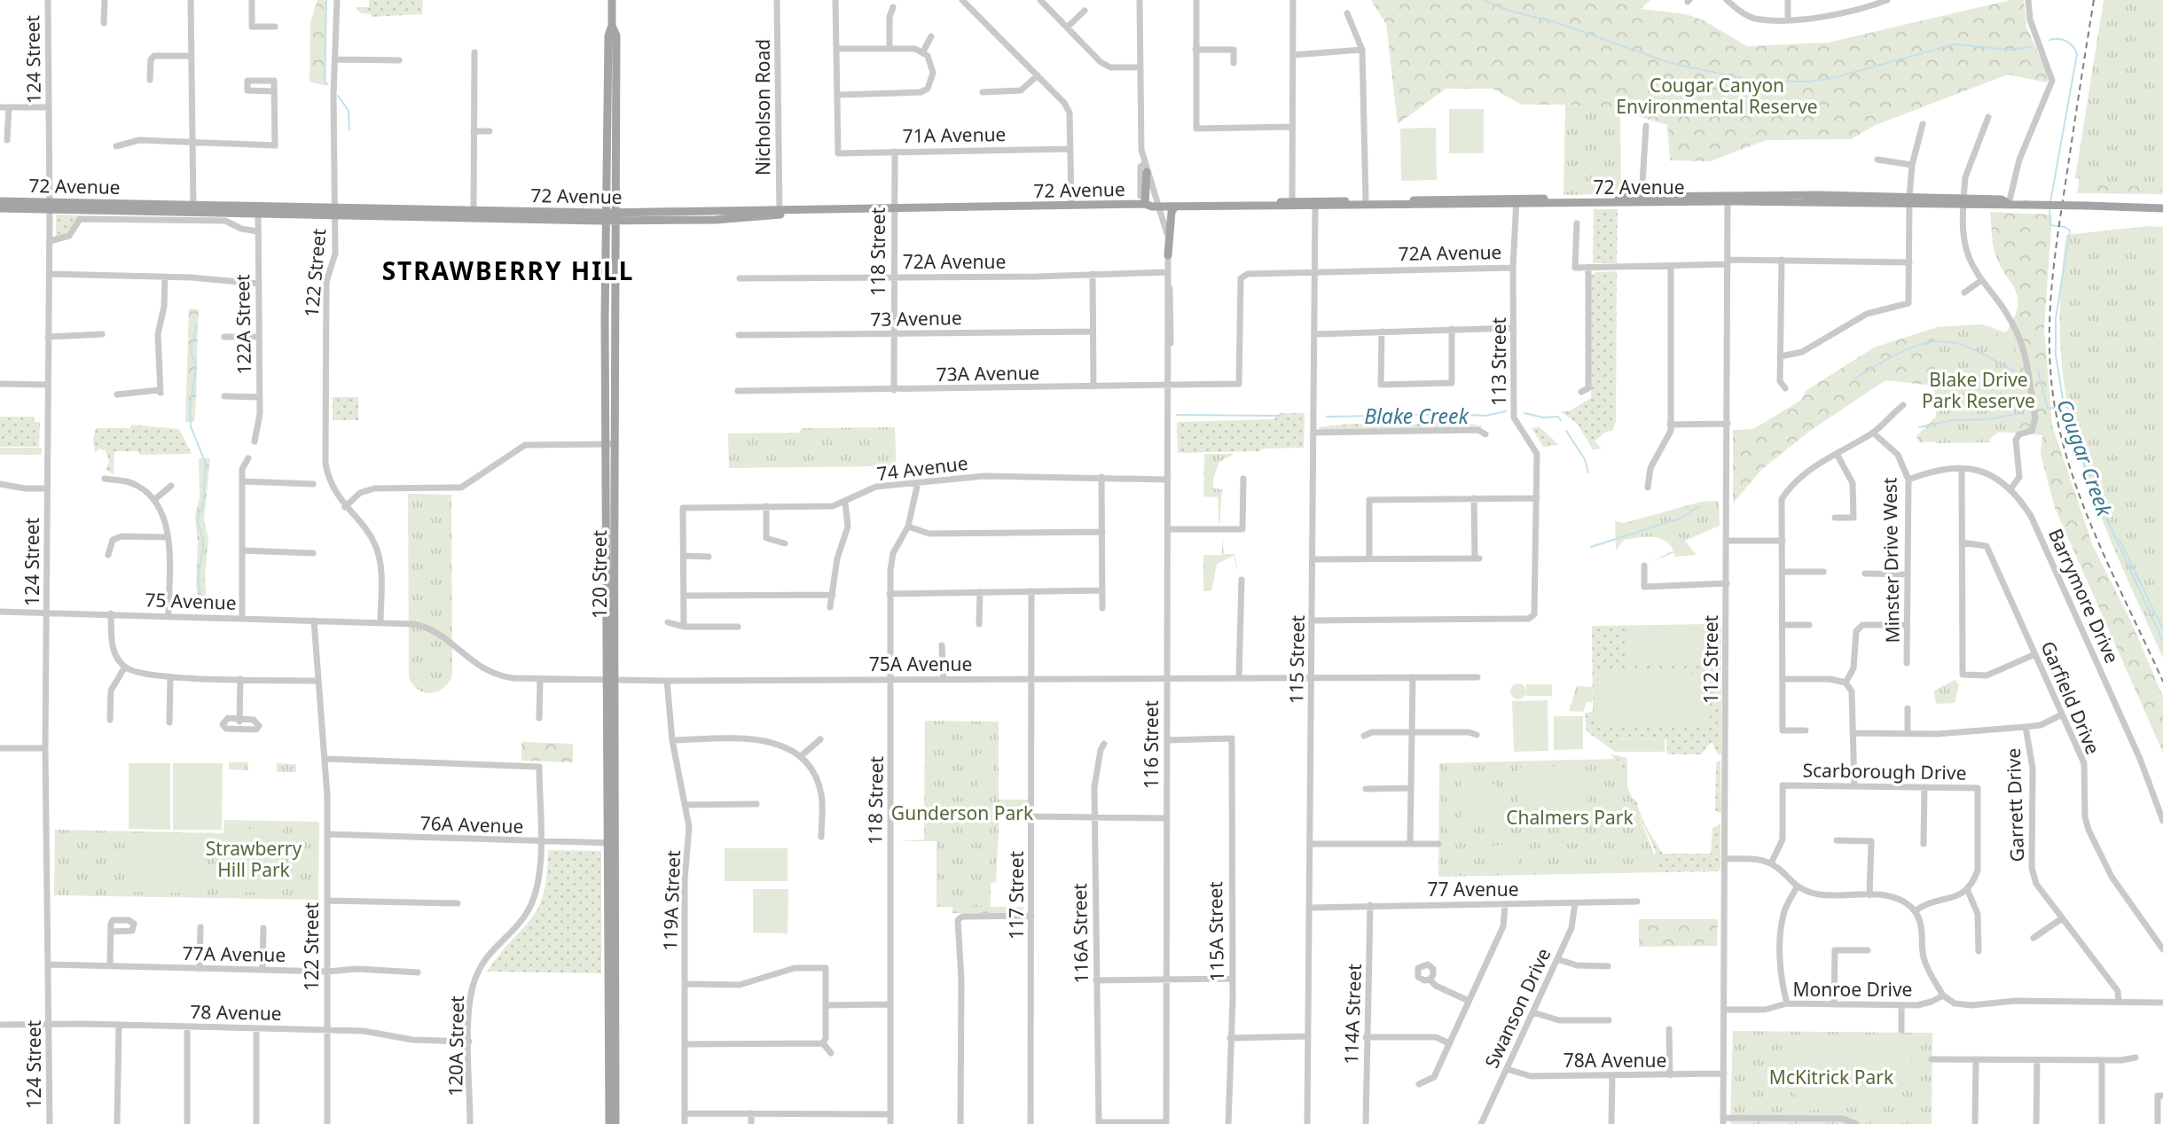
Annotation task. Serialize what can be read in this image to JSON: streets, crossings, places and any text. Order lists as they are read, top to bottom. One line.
{"streets":{"main road":["72 Avenue","120 Street"],"street":["124 Street","Nicholson Road","71A Avenue","118 Street","72A Avenue","122 Street","73 Avenue","122A Street","113 Street","73A Avenue","74 Avenue","Minster Drive West","Barrymore Drive","75 Avenue","115 Street","112 Street","75A Avenue","Garfield Drive","116 Street","Scarborough Drive","Garrett Drive","76A Avenue","77 Avenue","117 Street","119A Street","115A Street","116A Street","77A Avenue","Monroe Drive","Swanson Drive","78 Avenue","114A Street","120A Street","78A Avenue"]},"crossings":[["124 Street","72 Avenue"],["124 Street","75 Avenue"],["124 Street","77A Avenue"],["124 Street","78 Avenue"],["Nicholson Road","72 Avenue"],["71A Avenue","118 Street"],["72 Avenue","118 Street"],["72 Avenue","122 Street"],["72 Avenue","122A Street"],["72 Avenue","113 Street"],["72 Avenue","120 Street"],["72 Avenue","115 Street"],["72 Avenue","112 Street"],["72 Avenue","116 Street"],["118 Street","72A Avenue"],["118 Street","73 Avenue"],["118 Street","73A Avenue"],["118 Street","74 Avenue"],["118 Street","75A Avenue"],["72A Avenue","113 Street"],["72A Avenue","73A Avenue"],["72A Avenue","115 Street"],["72A Avenue","116 Street"],["122 Street","75 Avenue"],["122 Street","75A Avenue"],["122 Street","76A Avenue"],["122 Street","77A Avenue"],["122 Street","78 Avenue"],["122 Street","120A Street"],["113 Street","115 Street"],["73A Avenue","116 Street"],["74 Avenue","116 Street"],["Minster Drive West","Barrymore Drive"],["120 Street","75A Avenue"],["120 Street","76A Avenue"],["75 Avenue","75A Avenue"],["115 Street","75A Avenue"],["115 Street","77 Avenue"],["112 Street","Monroe Drive"],["112 Street","78A Avenue"],["75A Avenue","116 Street"],["75A Avenue","117 Street"],["75A Avenue","119A Street"],["116 Street","115A Street"],["76A Avenue","120A Street"],["77 Avenue","Swanson Drive"],["77 Avenue","114A Street"],["Swanson Drive","78A Avenue"],["78 Avenue","120A Street"]],"districts":["STRAWBERRY HILL"],"water":["Blake Creek","Cougar Creek"],"parks":["Cougar Canyon Environmental Reserve","Blake Drive Park Reserve","Gunderson Park","Chalmers Park","Strawberry Hill Park","McKitrick Park"]}
